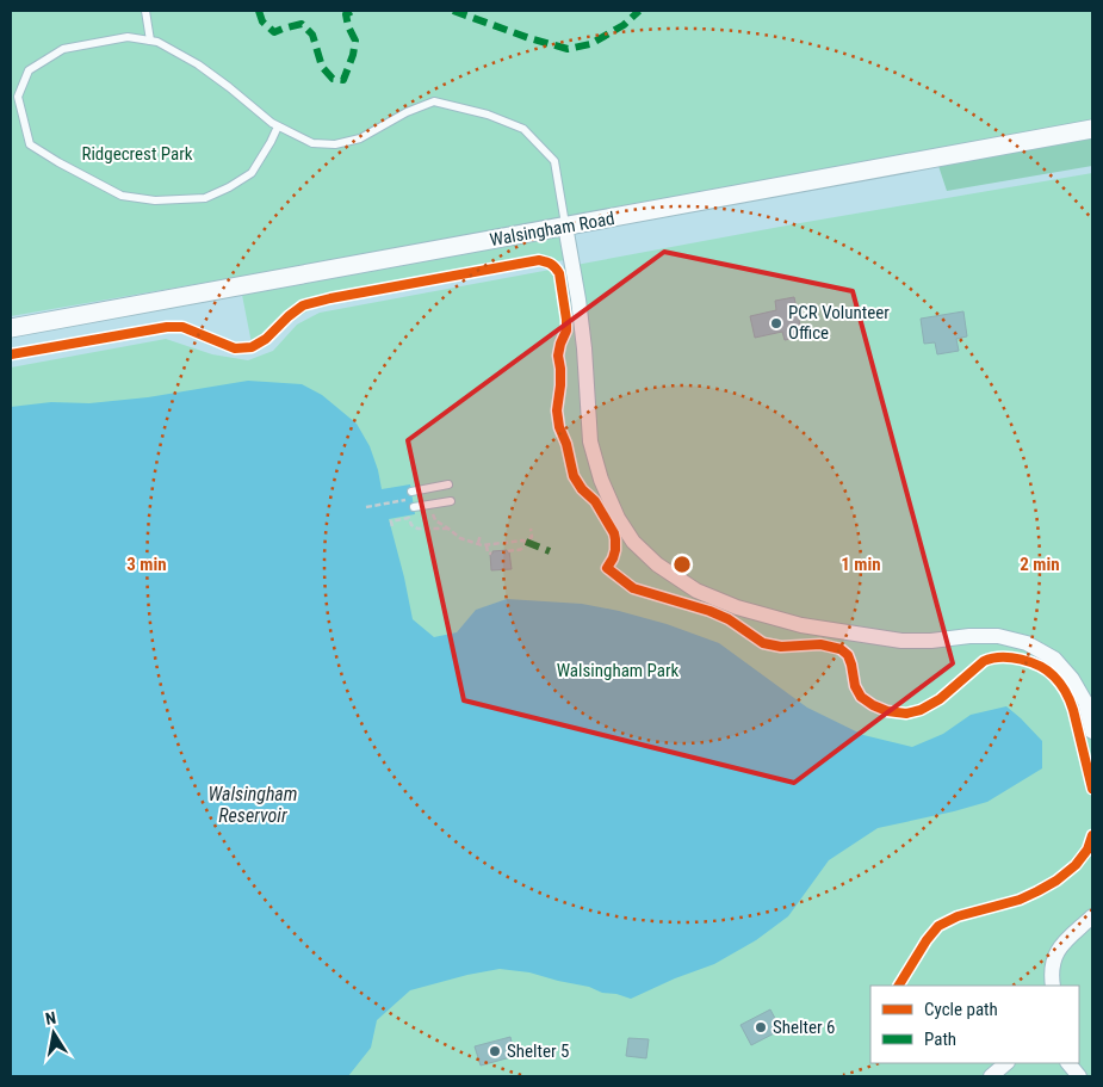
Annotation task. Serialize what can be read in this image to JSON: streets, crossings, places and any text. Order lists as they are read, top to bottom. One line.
{"streets":{"street":["Walsingham Road"]},"water":["Walsingham Reservoir"],"parks":["Ridgecrest Park","Walsingham Park"],"places":["PCR Volunteer Office","Shelter 6","Shelter 5"],"legend":["Cycle path","Path"],"north":"top","rings":["1 min","2 min","3 min"]}
